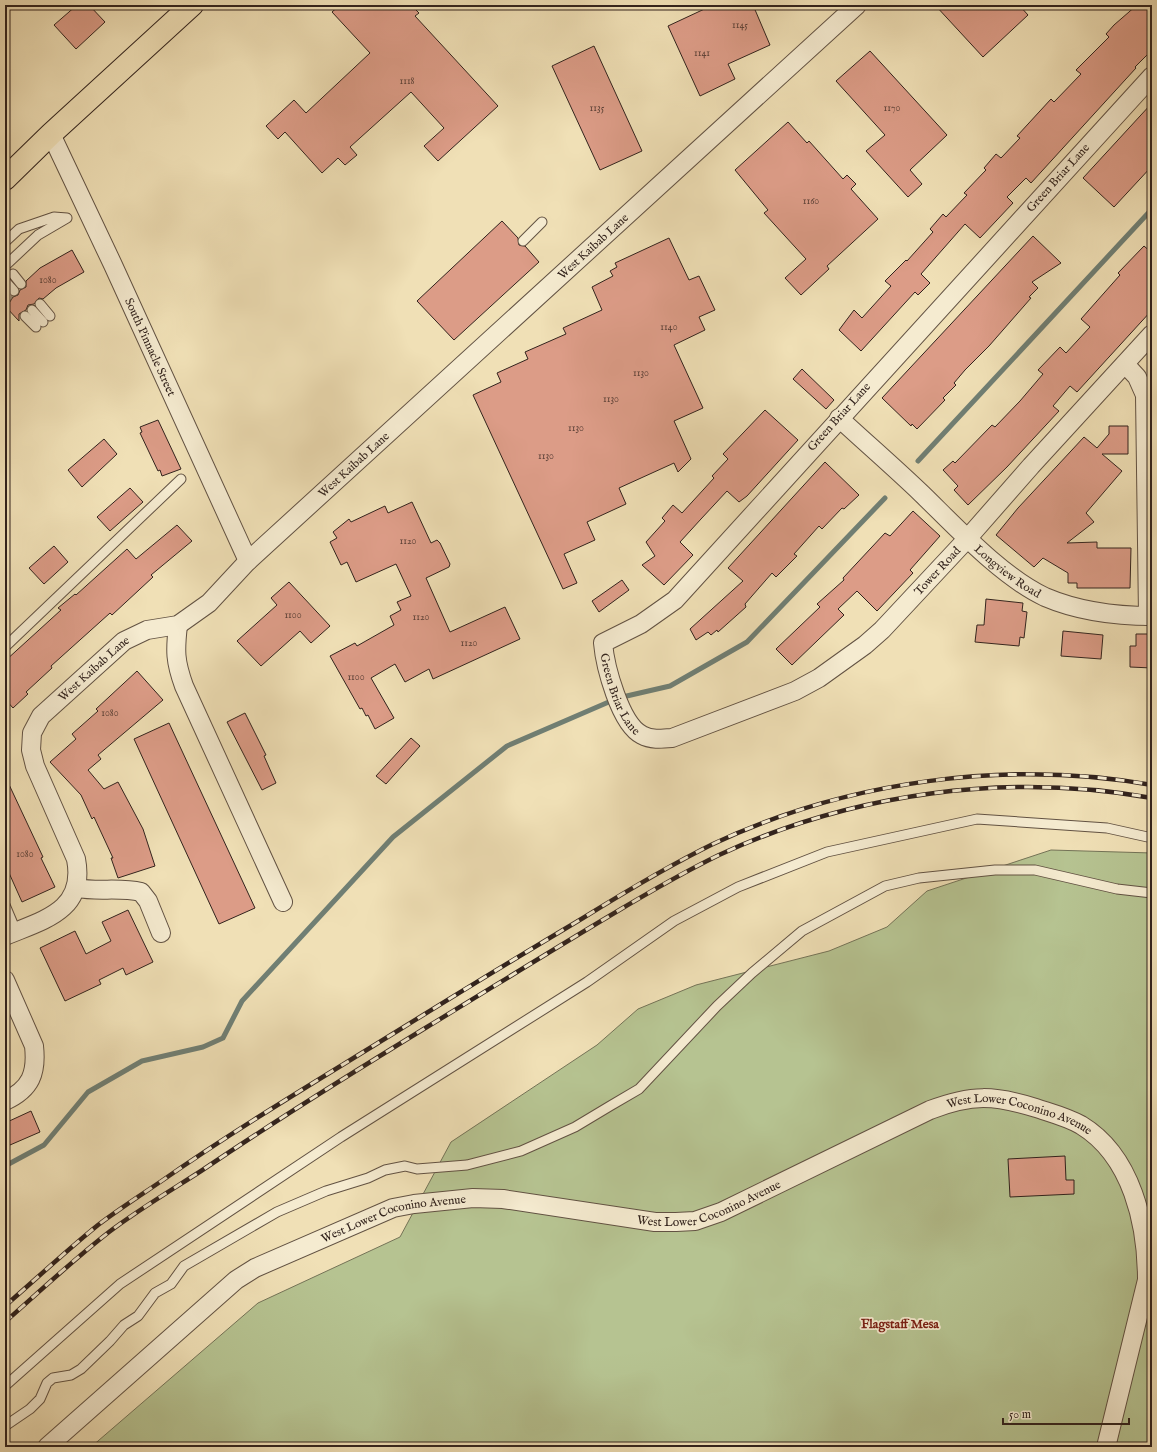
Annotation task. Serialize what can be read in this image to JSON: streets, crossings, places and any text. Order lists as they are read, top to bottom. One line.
{"streets":{"street":["Green Briar Lane","West Kaibab Lane","South Pinnacle Street","Longview Road","Tower Road","West Lower Coconino Avenue"]},"crossings":[["Green Briar Lane","Longview Road"],["Green Briar Lane","Tower Road"],["West Kaibab Lane","South Pinnacle Street"],["Longview Road","Tower Road"]],"districts":["Flagstaff Mesa"],"house_numbers":["1145","1141","1118","1135","1170","1160","1080","1140","1130","1130","1130","1130","1120","1100","1120","1120","1100","1080","1080"],"scale_bar":"50 m"}
